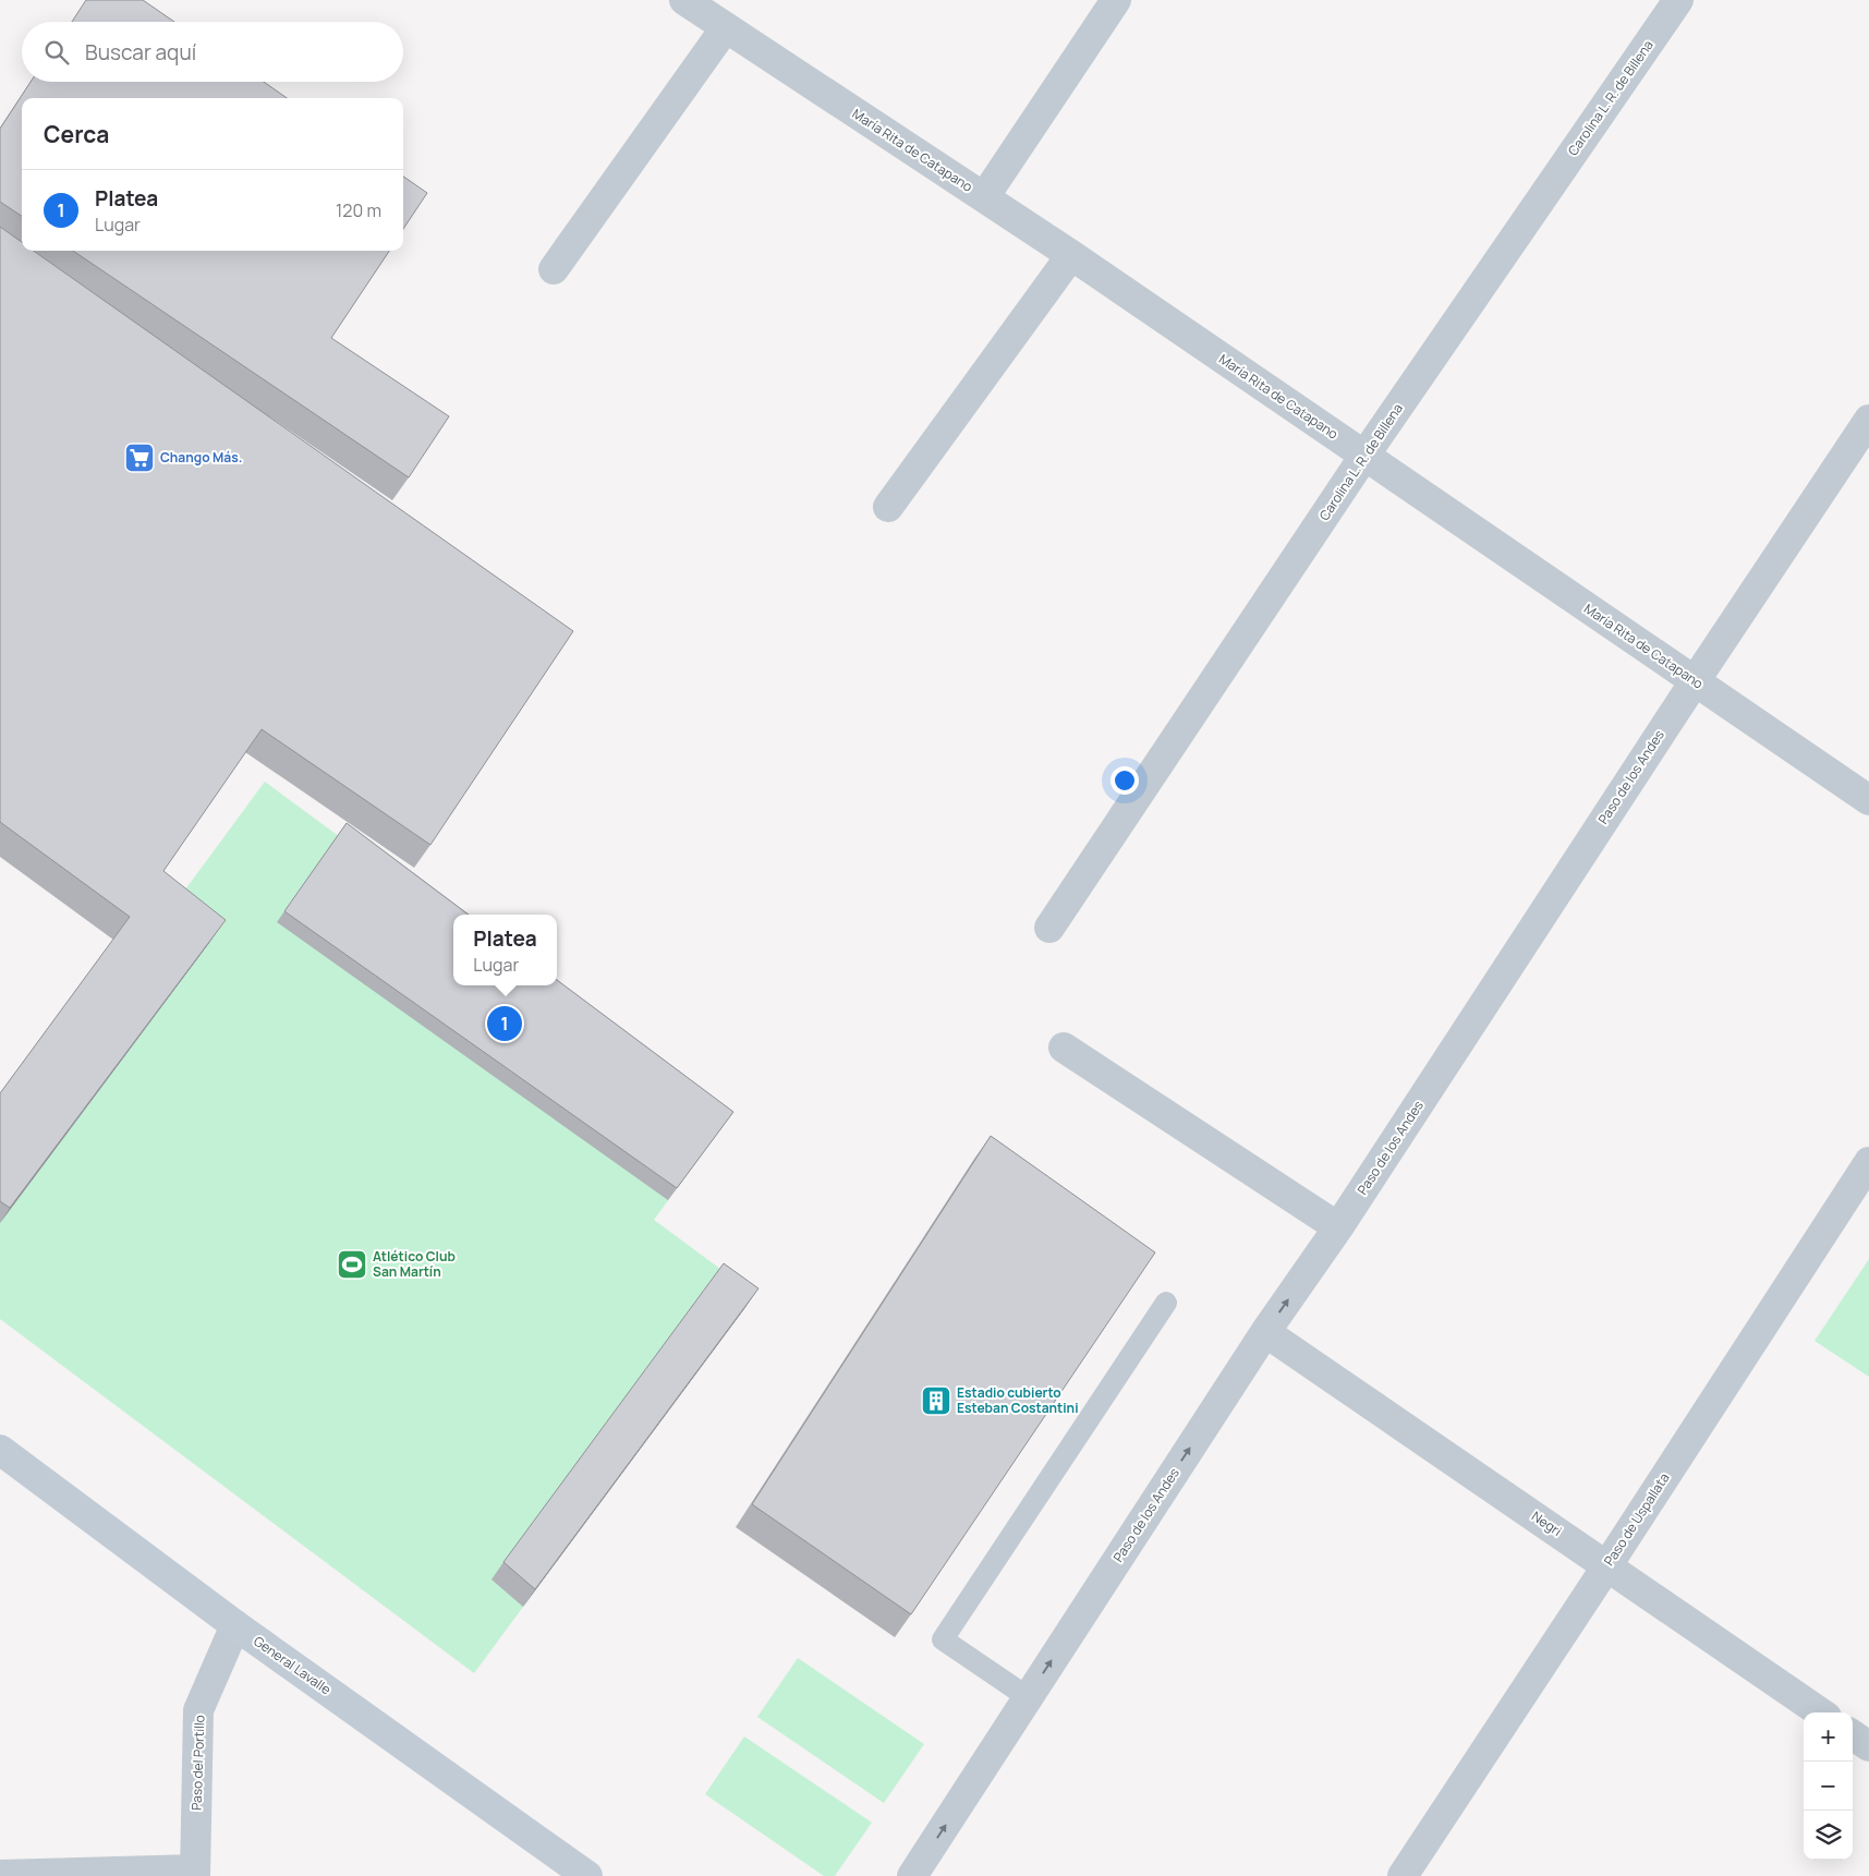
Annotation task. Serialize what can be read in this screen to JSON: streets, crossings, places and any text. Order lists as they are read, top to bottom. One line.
{"streets":{"main road":["General Lavalle"],"street":["Carolina L. R. de Billena","María Rita de Catapano","Paso de los Andes","Paso de Uspallata","Negri","Paso del Portillo"]},"crossings":[["Carolina L. R. de Billena","María Rita de Catapano"],["María Rita de Catapano","Paso de los Andes"],["Paso de los Andes","Negri"],["Paso de Uspallata","Negri"],["General Lavalle","Paso del Portillo"]],"one_way":["Paso de los Andes"],"places":{"supermarket":["Chango Más."],"sports":["Atlético Club San Martín"],"building":["Estadio cubierto Esteban Costantini"]},"page":{"search":"Buscar aquí","heading":"Cerca","list":[{"mark":"1","name":"Platea","note":"Lugar","value":"120 m"}],"popup":["Platea","Lugar"],"pins":"1","map_buttons":["+","−"]}}
